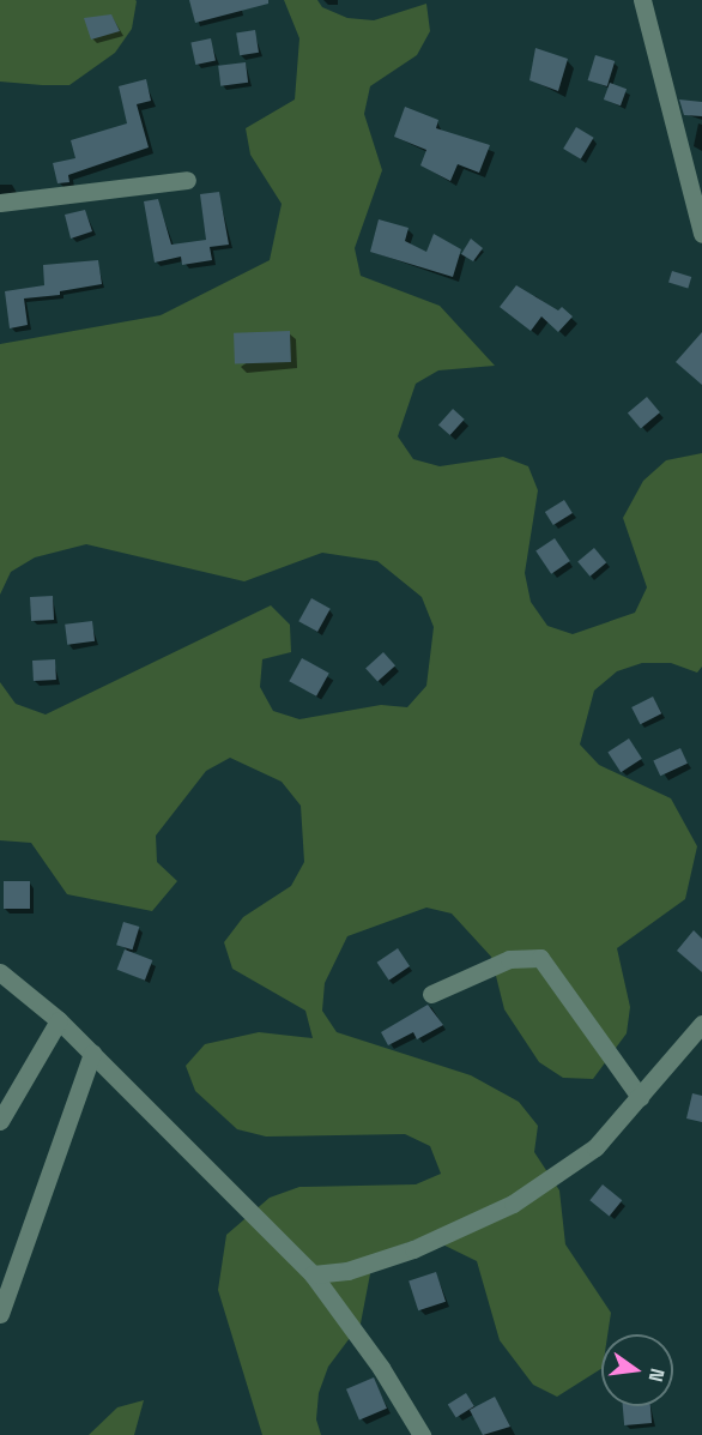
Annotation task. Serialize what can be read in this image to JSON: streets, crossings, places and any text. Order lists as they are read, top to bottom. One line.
{"north":"right"}
